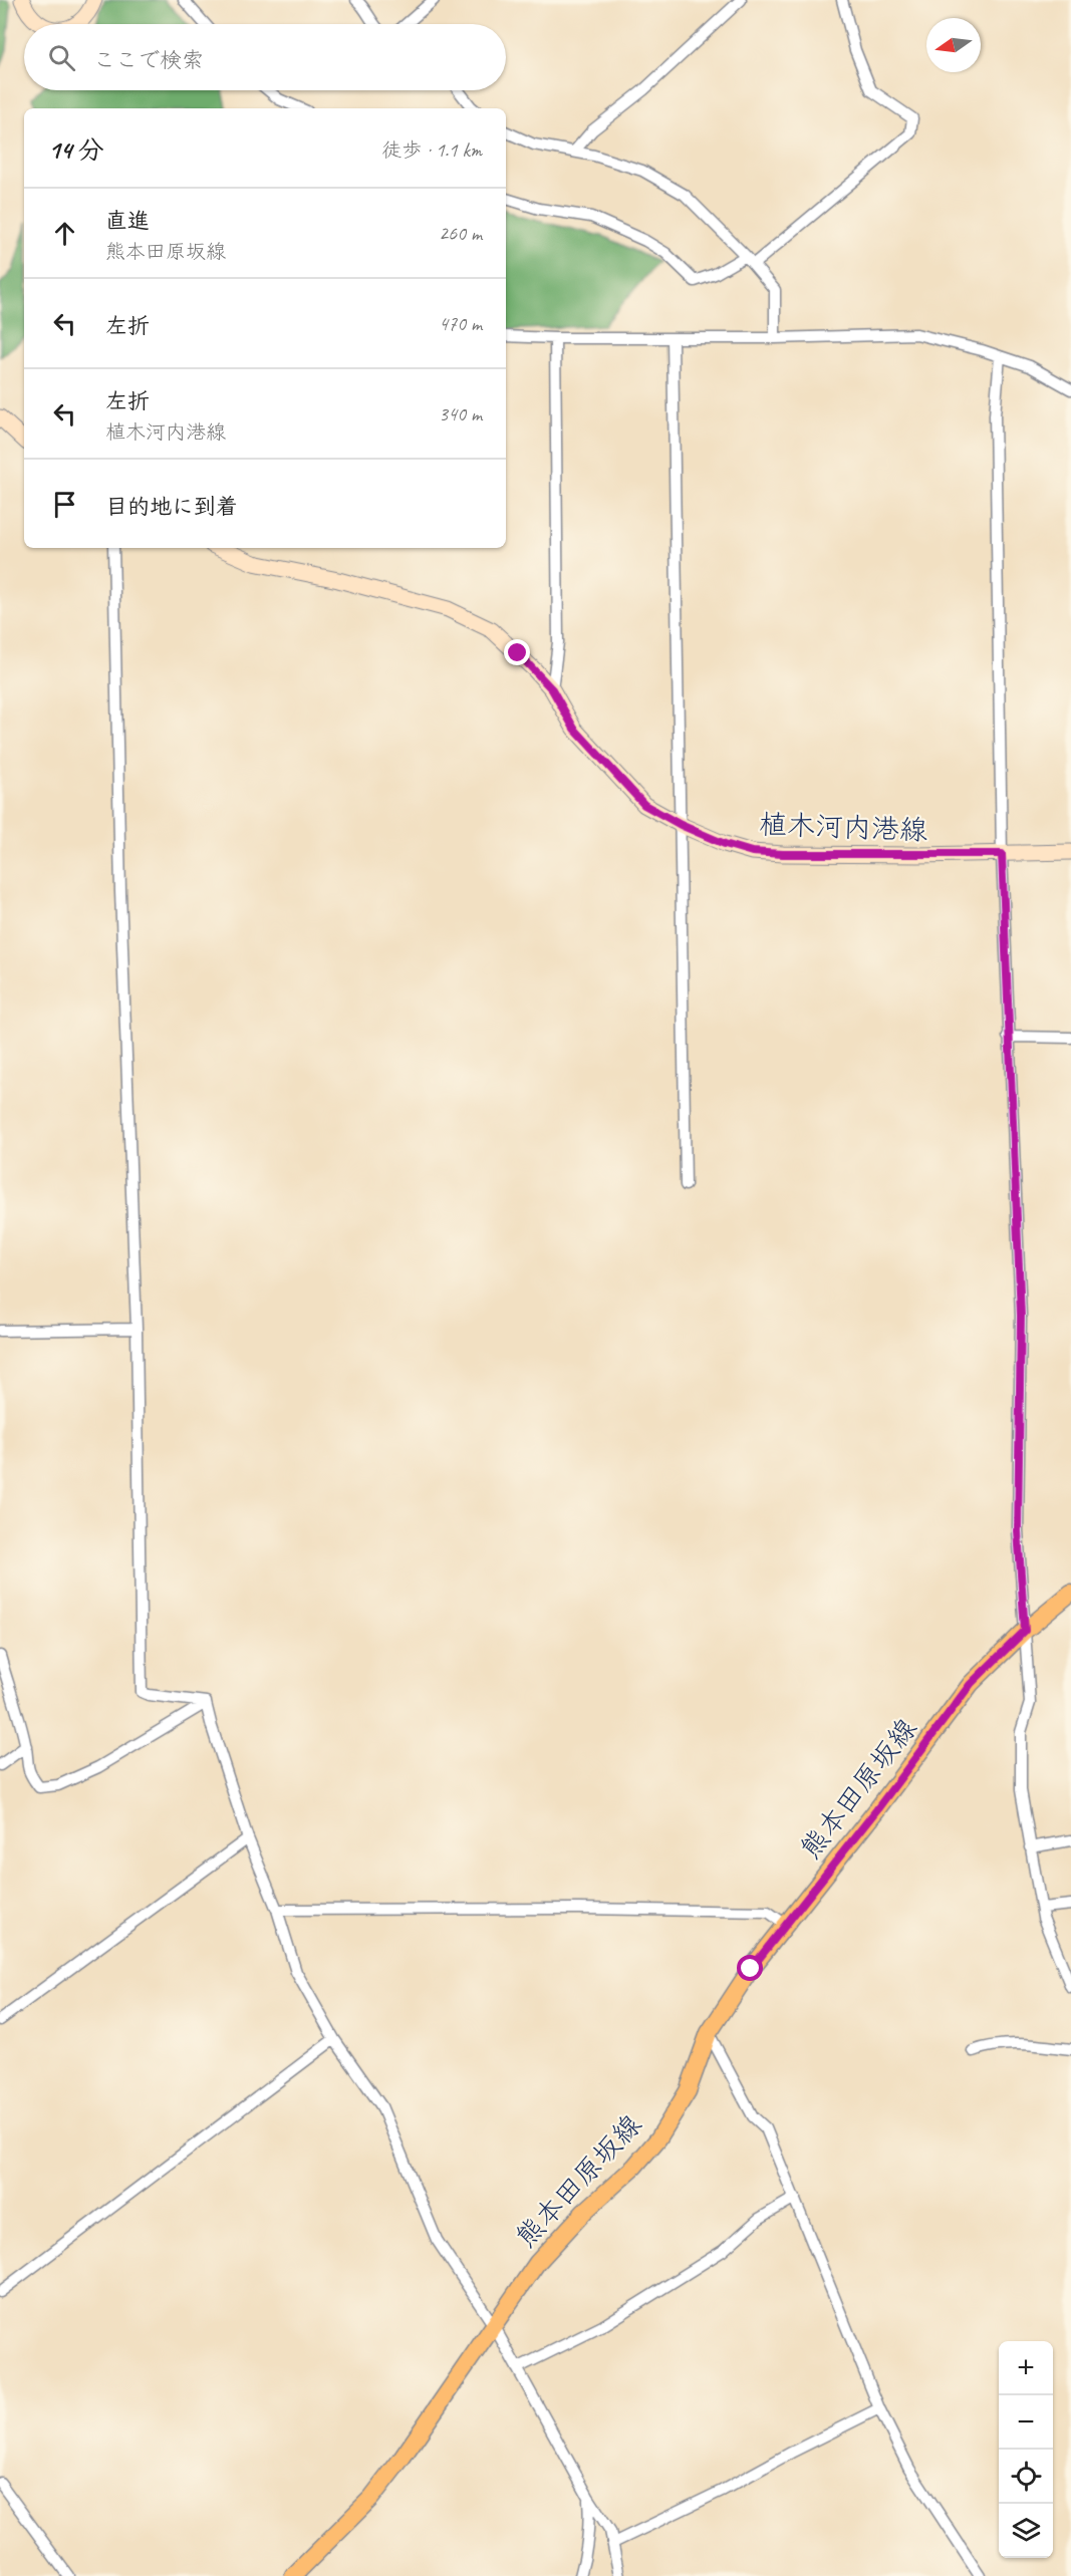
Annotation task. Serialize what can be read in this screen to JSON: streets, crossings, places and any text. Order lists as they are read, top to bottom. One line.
{"streets":{"main road":["植木河内港線","熊本田原坂線"]},"north":"left","page":{"search":"ここで検索","heading":["14 分","徒歩 · 1.1 km"],"list":[["直進","熊本田原坂線","260 m"],["左折","470 m"],["左折","植木河内港線","340 m"],"目的地に到着"],"map_buttons":["+","−"]}}
